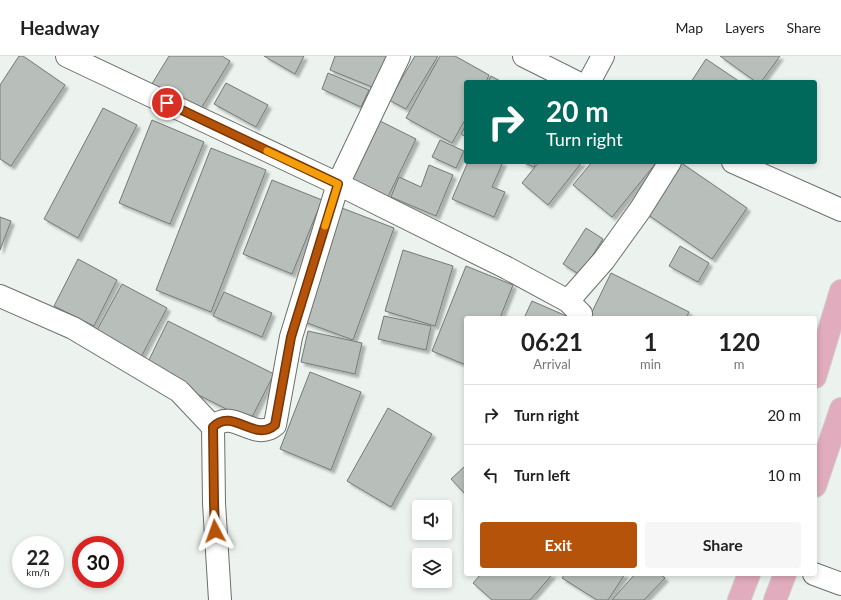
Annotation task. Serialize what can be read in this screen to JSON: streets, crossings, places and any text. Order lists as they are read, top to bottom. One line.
{"page":{"header":"Headway","nav":["Map","Layers","Share"],"turn":["20 m","Turn right"],"eta":["06:21","Arrival","1","min","120","m"],"list":[{"name":"Turn right","value":"20 m"},{"name":"Turn left","value":"10 m"}],"buttons":["Exit","Share"],"speed":"22 km/h","limit":"30"}}
